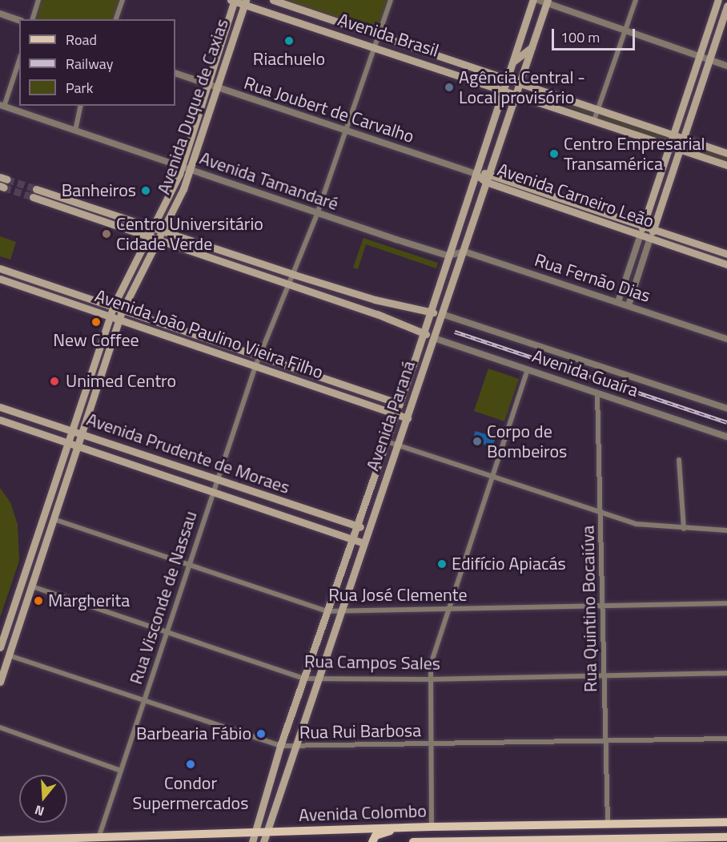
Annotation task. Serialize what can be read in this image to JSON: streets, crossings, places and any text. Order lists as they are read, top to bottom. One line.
{"streets":{"main road":["Avenida Brasil","Avenida Duque de Caxias","Avenida Carneiro Leão","Avenida João Paulino Vieira Filho","Avenida Paraná","Avenida Prudente de Moraes","Avenida Colombo"],"street":["Rua Joubert de Carvalho","Avenida Tamandaré","Rua Fernão Dias","Avenida Guaíra","Rua José Clemente","Rua Visconde de Nassau","Rua Quintino Bocaiúva","Rua Campos Sales","Rua Rui Barbosa"]},"crossings":[["Avenida Brasil","Avenida Duque de Caxias"],["Avenida Brasil","Avenida Paraná"],["Avenida Brasil","Rua Visconde de Nassau"],["Avenida Duque de Caxias","Rua Joubert de Carvalho"],["Avenida Duque de Caxias","Avenida Tamandaré"],["Avenida Duque de Caxias","Avenida João Paulino Vieira Filho"],["Avenida Duque de Caxias","Avenida Prudente de Moraes"],["Avenida Duque de Caxias","Rua José Clemente"],["Avenida Duque de Caxias","Rua Campos Sales"],["Avenida Duque de Caxias","Rua Rui Barbosa"],["Rua Joubert de Carvalho","Avenida Carneiro Leão"],["Rua Joubert de Carvalho","Avenida Paraná"],["Rua Joubert de Carvalho","Rua Visconde de Nassau"],["Avenida Tamandaré","Avenida Paraná"],["Avenida Tamandaré","Rua Visconde de Nassau"],["Avenida Carneiro Leão","Avenida Paraná"],["Rua Fernão Dias","Avenida Paraná"],["Avenida João Paulino Vieira Filho","Avenida Paraná"],["Avenida João Paulino Vieira Filho","Rua Visconde de Nassau"],["Avenida Guaíra","Avenida Paraná"],["Avenida Guaíra","Rua Quintino Bocaiúva"],["Avenida Paraná","Avenida Prudente de Moraes"],["Avenida Paraná","Rua José Clemente"],["Avenida Paraná","Rua Campos Sales"],["Avenida Paraná","Rua Rui Barbosa"],["Avenida Paraná","Avenida Colombo"],["Avenida Prudente de Moraes","Rua Visconde de Nassau"],["Rua José Clemente","Rua Visconde de Nassau"],["Rua José Clemente","Rua Quintino Bocaiúva"],["Rua Visconde de Nassau","Rua Campos Sales"],["Rua Visconde de Nassau","Rua Rui Barbosa"],["Rua Visconde de Nassau","Avenida Colombo"],["Rua Quintino Bocaiúva","Rua Campos Sales"],["Rua Quintino Bocaiúva","Rua Rui Barbosa"],["Rua Quintino Bocaiúva","Avenida Colombo"]],"places":["Riachuelo","Agência Central - Local provisório","Centro Empresarial Transamérica","Banheiros","Centro Universitário Cidade Verde","New Coffee","Unimed Centro","Corpo de Bombeiros","Edifício Apiacás","Margherita","Barbearia Fábio","Condor Supermercados"],"legend":["Road","Railway","Park"],"scale_bar":"100 m","north":"bottom"}
